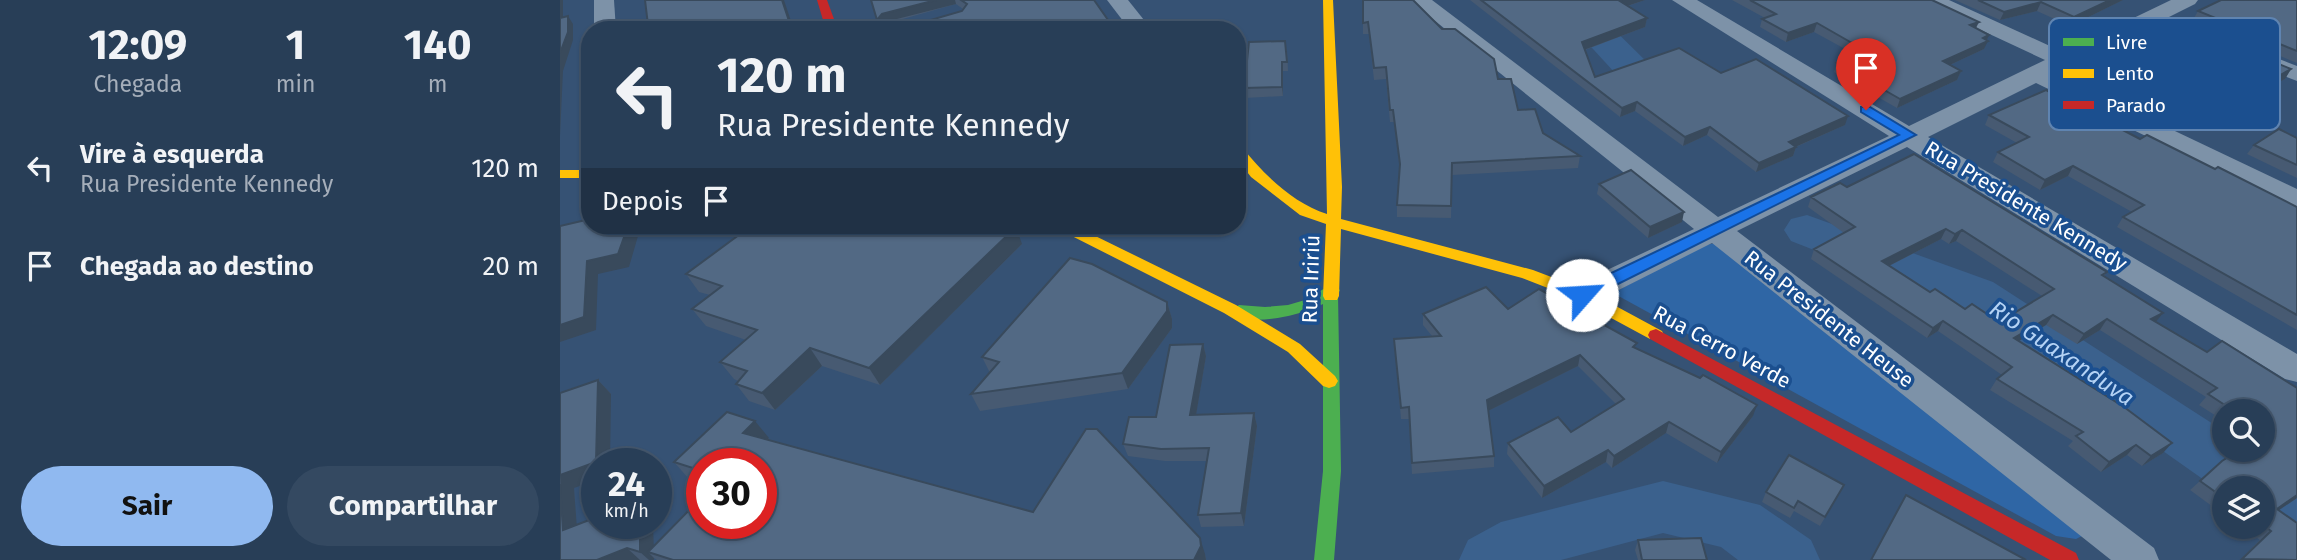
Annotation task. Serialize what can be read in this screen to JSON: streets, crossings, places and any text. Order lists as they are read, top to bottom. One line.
{"streets":{"main road":["Rua Iririú","Rua Cerro Verde"],"street":["Rua Presidente Kennedy","Rua Presidente Heuse"]},"crossings":[["Rua Iririú","Rua Cerro Verde"]],"water":["Rio Guaxanduva"],"legend":["Livre","Lento","Parado"],"page":{"eta":["12:09","Chegada","1","min","140","m"],"turn":["120 m","Rua Presidente Kennedy"],"list":[{"name":"Vire à esquerda","note":"Rua Presidente Kennedy","value":"120 m"},{"name":"Chegada ao destino","value":"20 m"}],"then":"Depois","speed":"24 km/h","limit":"30","buttons":["Sair","Compartilhar"]}}
